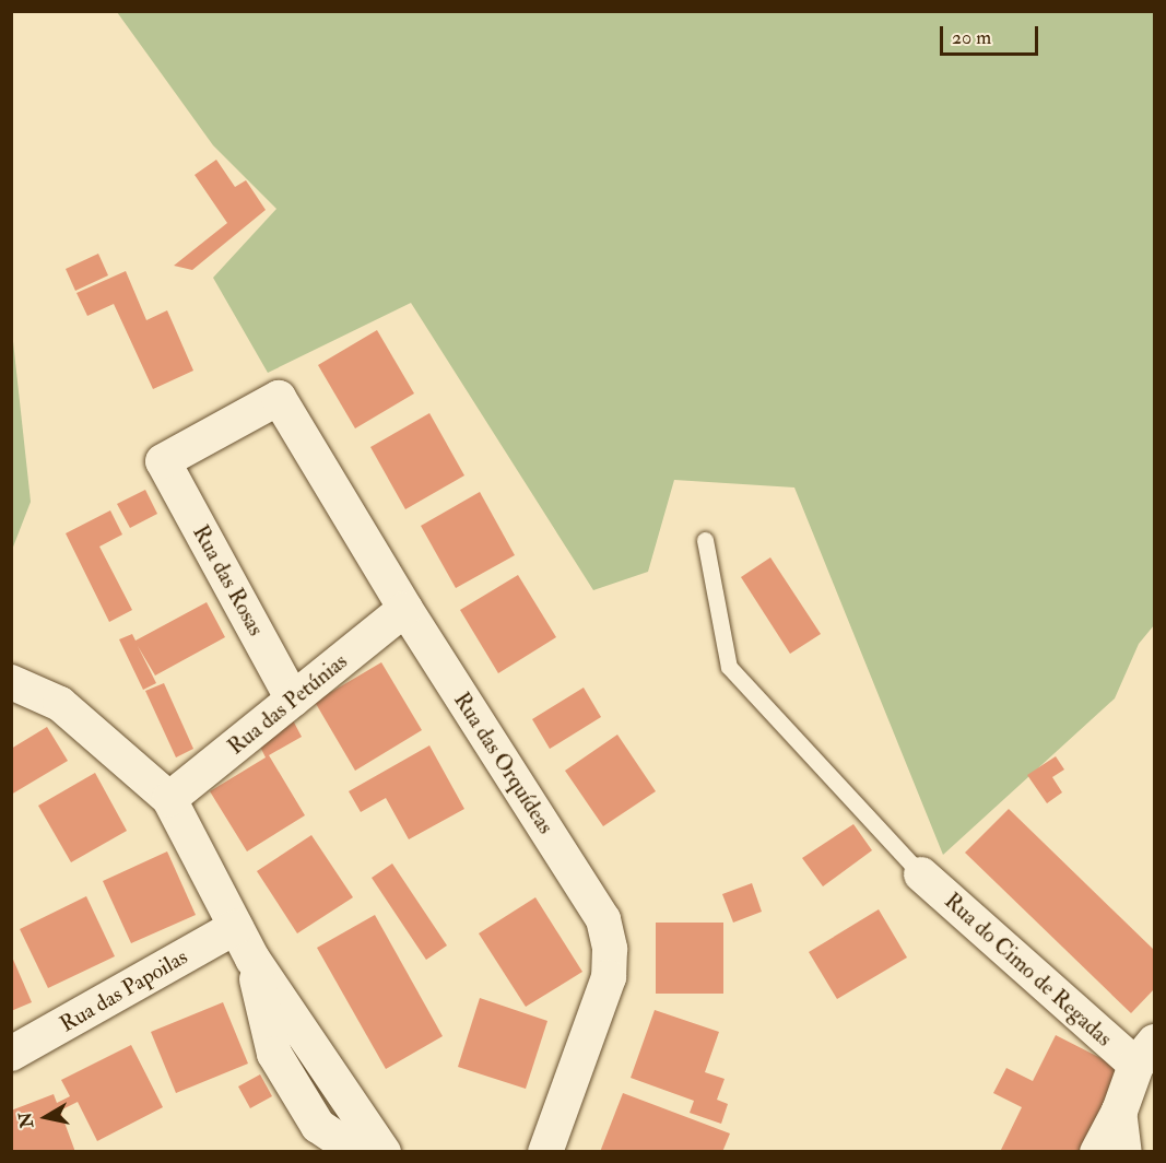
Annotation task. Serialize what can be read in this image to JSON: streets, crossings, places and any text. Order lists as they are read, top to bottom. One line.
{"streets":{"street":["Rua das Rosas","Rua das Petúnias","Rua das Orquídeas","Rua do Cimo de Regadas","Rua das Papoilas"]},"crossings":[["Rua das Rosas","Rua das Petúnias"],["Rua das Rosas","Rua das Orquídeas"],["Rua das Petúnias","Rua das Orquídeas"]],"scale_bar":"20 m","north":"left"}
